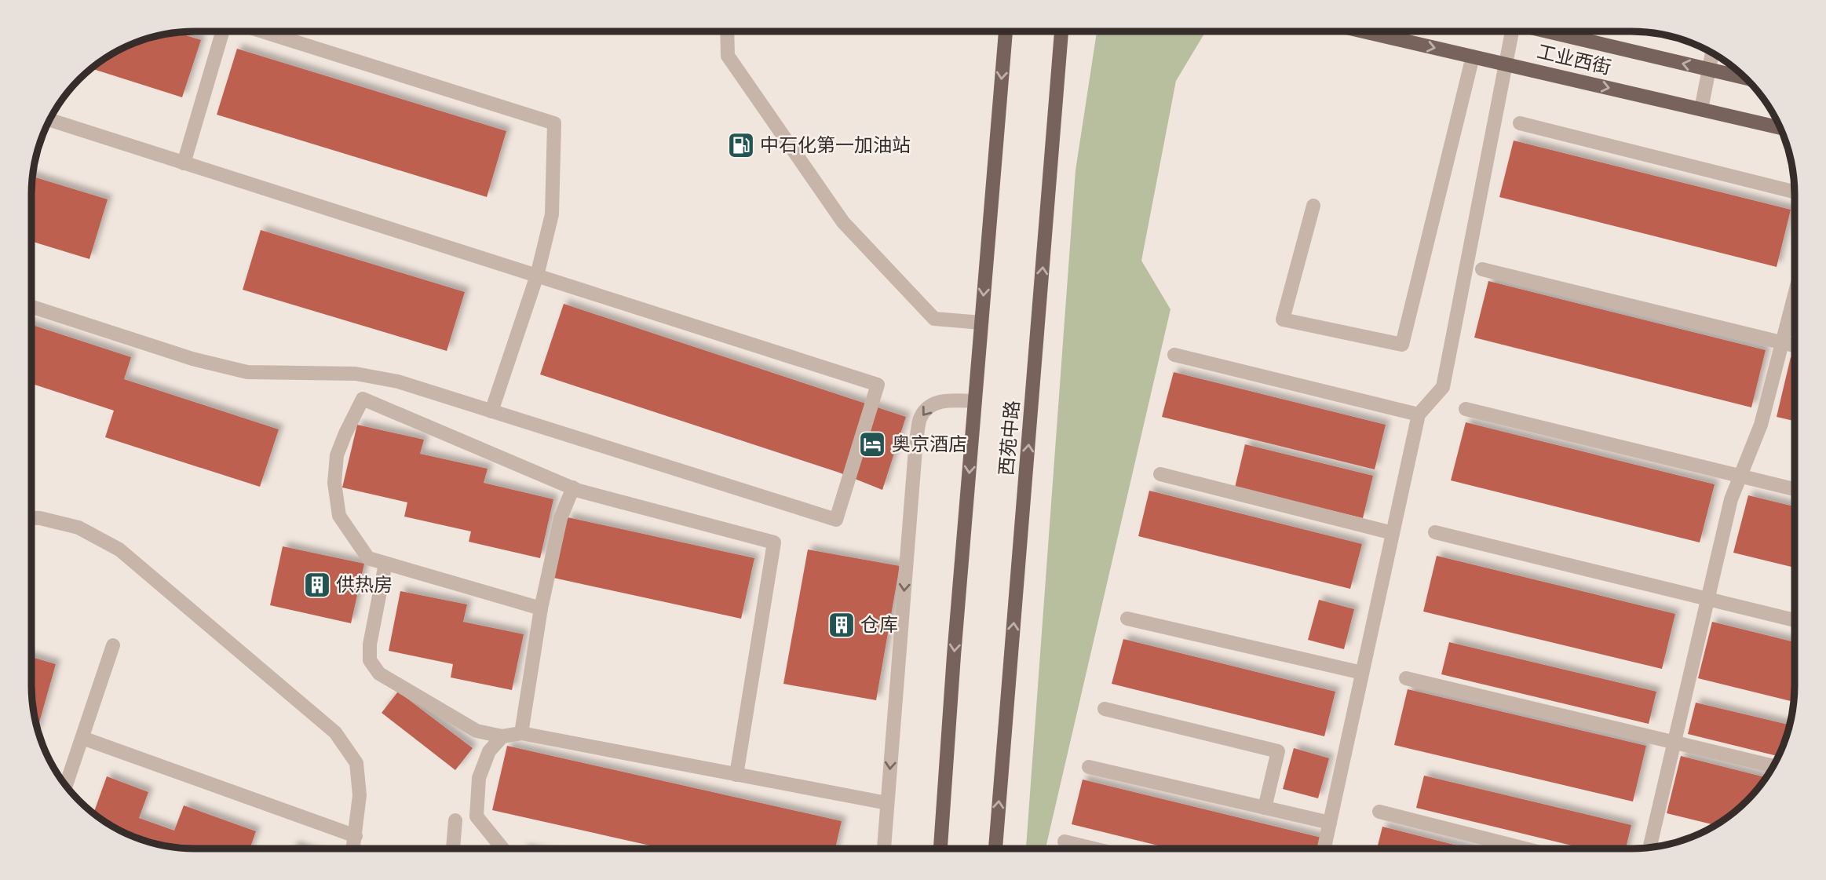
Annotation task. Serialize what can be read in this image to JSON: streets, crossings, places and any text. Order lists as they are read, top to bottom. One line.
{"streets":{"main road":["工业西街","西苑中路"]},"places":{"fuel station":["中石化第一加油站"],"hotel":["奥京酒店"],"building":["供热房","仓库"]}}
